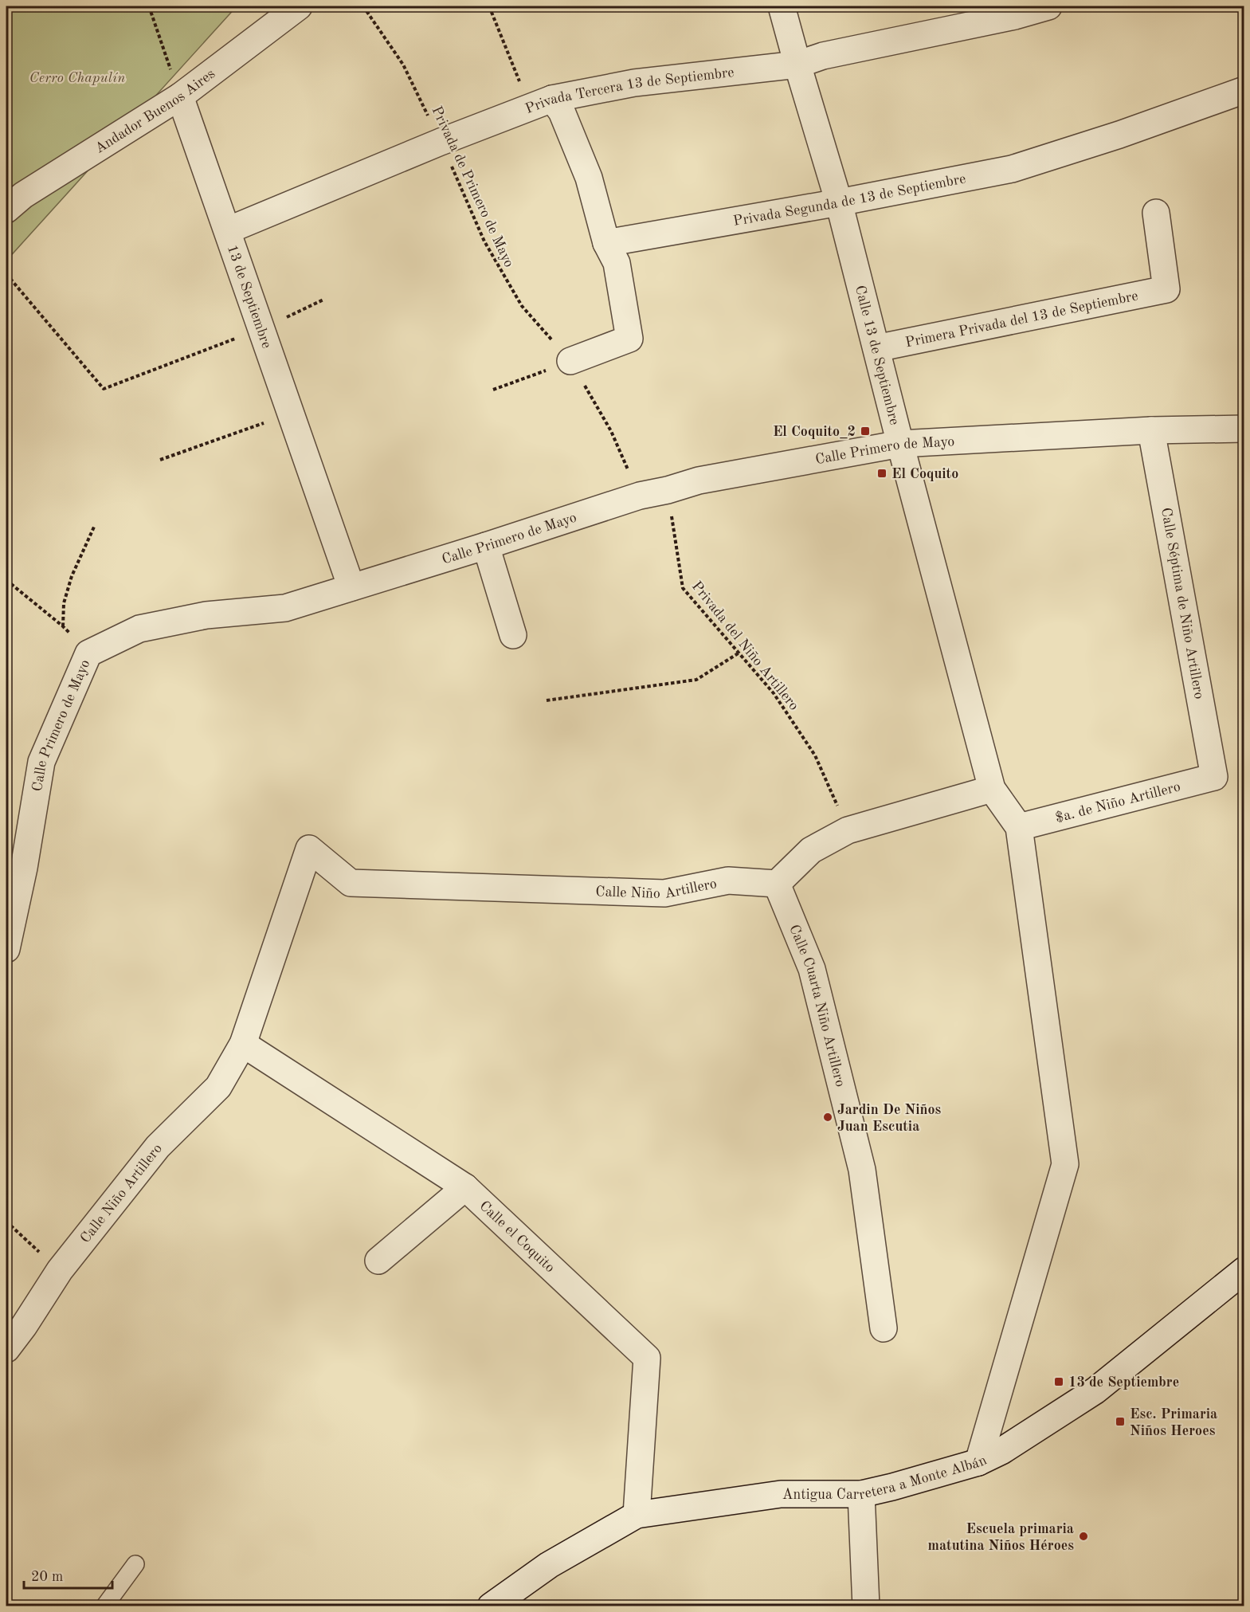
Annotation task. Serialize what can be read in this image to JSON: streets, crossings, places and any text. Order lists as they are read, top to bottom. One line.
{"streets":{"street":["Privada Tercera 13 de Septiembre","Andador Buenos Aires","Privada Segunda de 13 de Septiembre","13 de Septiembre","Primera Privada del 13 de Septiembre","Calle 13 de Septiembre","Calle Primero de Mayo","Calle Séptima de Niño Artillero","$a. de Niño Artillero","Calle Niño Artillero","Calle Cuarta Niño Artillero","Calle el Coquito","Antigua Carretera a Monte Albán"],"path":["Privada de Primero de Mayo","Privada del Niño Artillero"]},"crossings":[["Privada Tercera 13 de Septiembre","Privada de Primero de Mayo"],["Privada Tercera 13 de Septiembre","13 de Septiembre"],["Privada Tercera 13 de Septiembre","Calle 13 de Septiembre"],["Andador Buenos Aires","13 de Septiembre"],["Privada de Primero de Mayo","Calle Primero de Mayo"],["Privada Segunda de 13 de Septiembre","Calle 13 de Septiembre"],["13 de Septiembre","Calle Primero de Mayo"],["Primera Privada del 13 de Septiembre","Calle 13 de Septiembre"],["Calle 13 de Septiembre","Calle Primero de Mayo"],["Calle Primero de Mayo","Calle Séptima de Niño Artillero"],["Calle Primero de Mayo","Privada del Niño Artillero"],["Calle Séptima de Niño Artillero","$a. de Niño Artillero"],["Calle Niño Artillero","Calle Cuarta Niño Artillero"],["Calle Niño Artillero","Calle el Coquito"],["Calle el Coquito","Antigua Carretera a Monte Albán"]],"parks":["Cerro Chapulín"],"places":{"transit":["El Coquito_2","El Coquito","13 de Septiembre","Esc. Primaria Niños Heroes"],"other":["Jardin De Niños Juan Escutia","Escuela primaria matutina Niños Héroes"]},"scale_bar":"20 m"}
